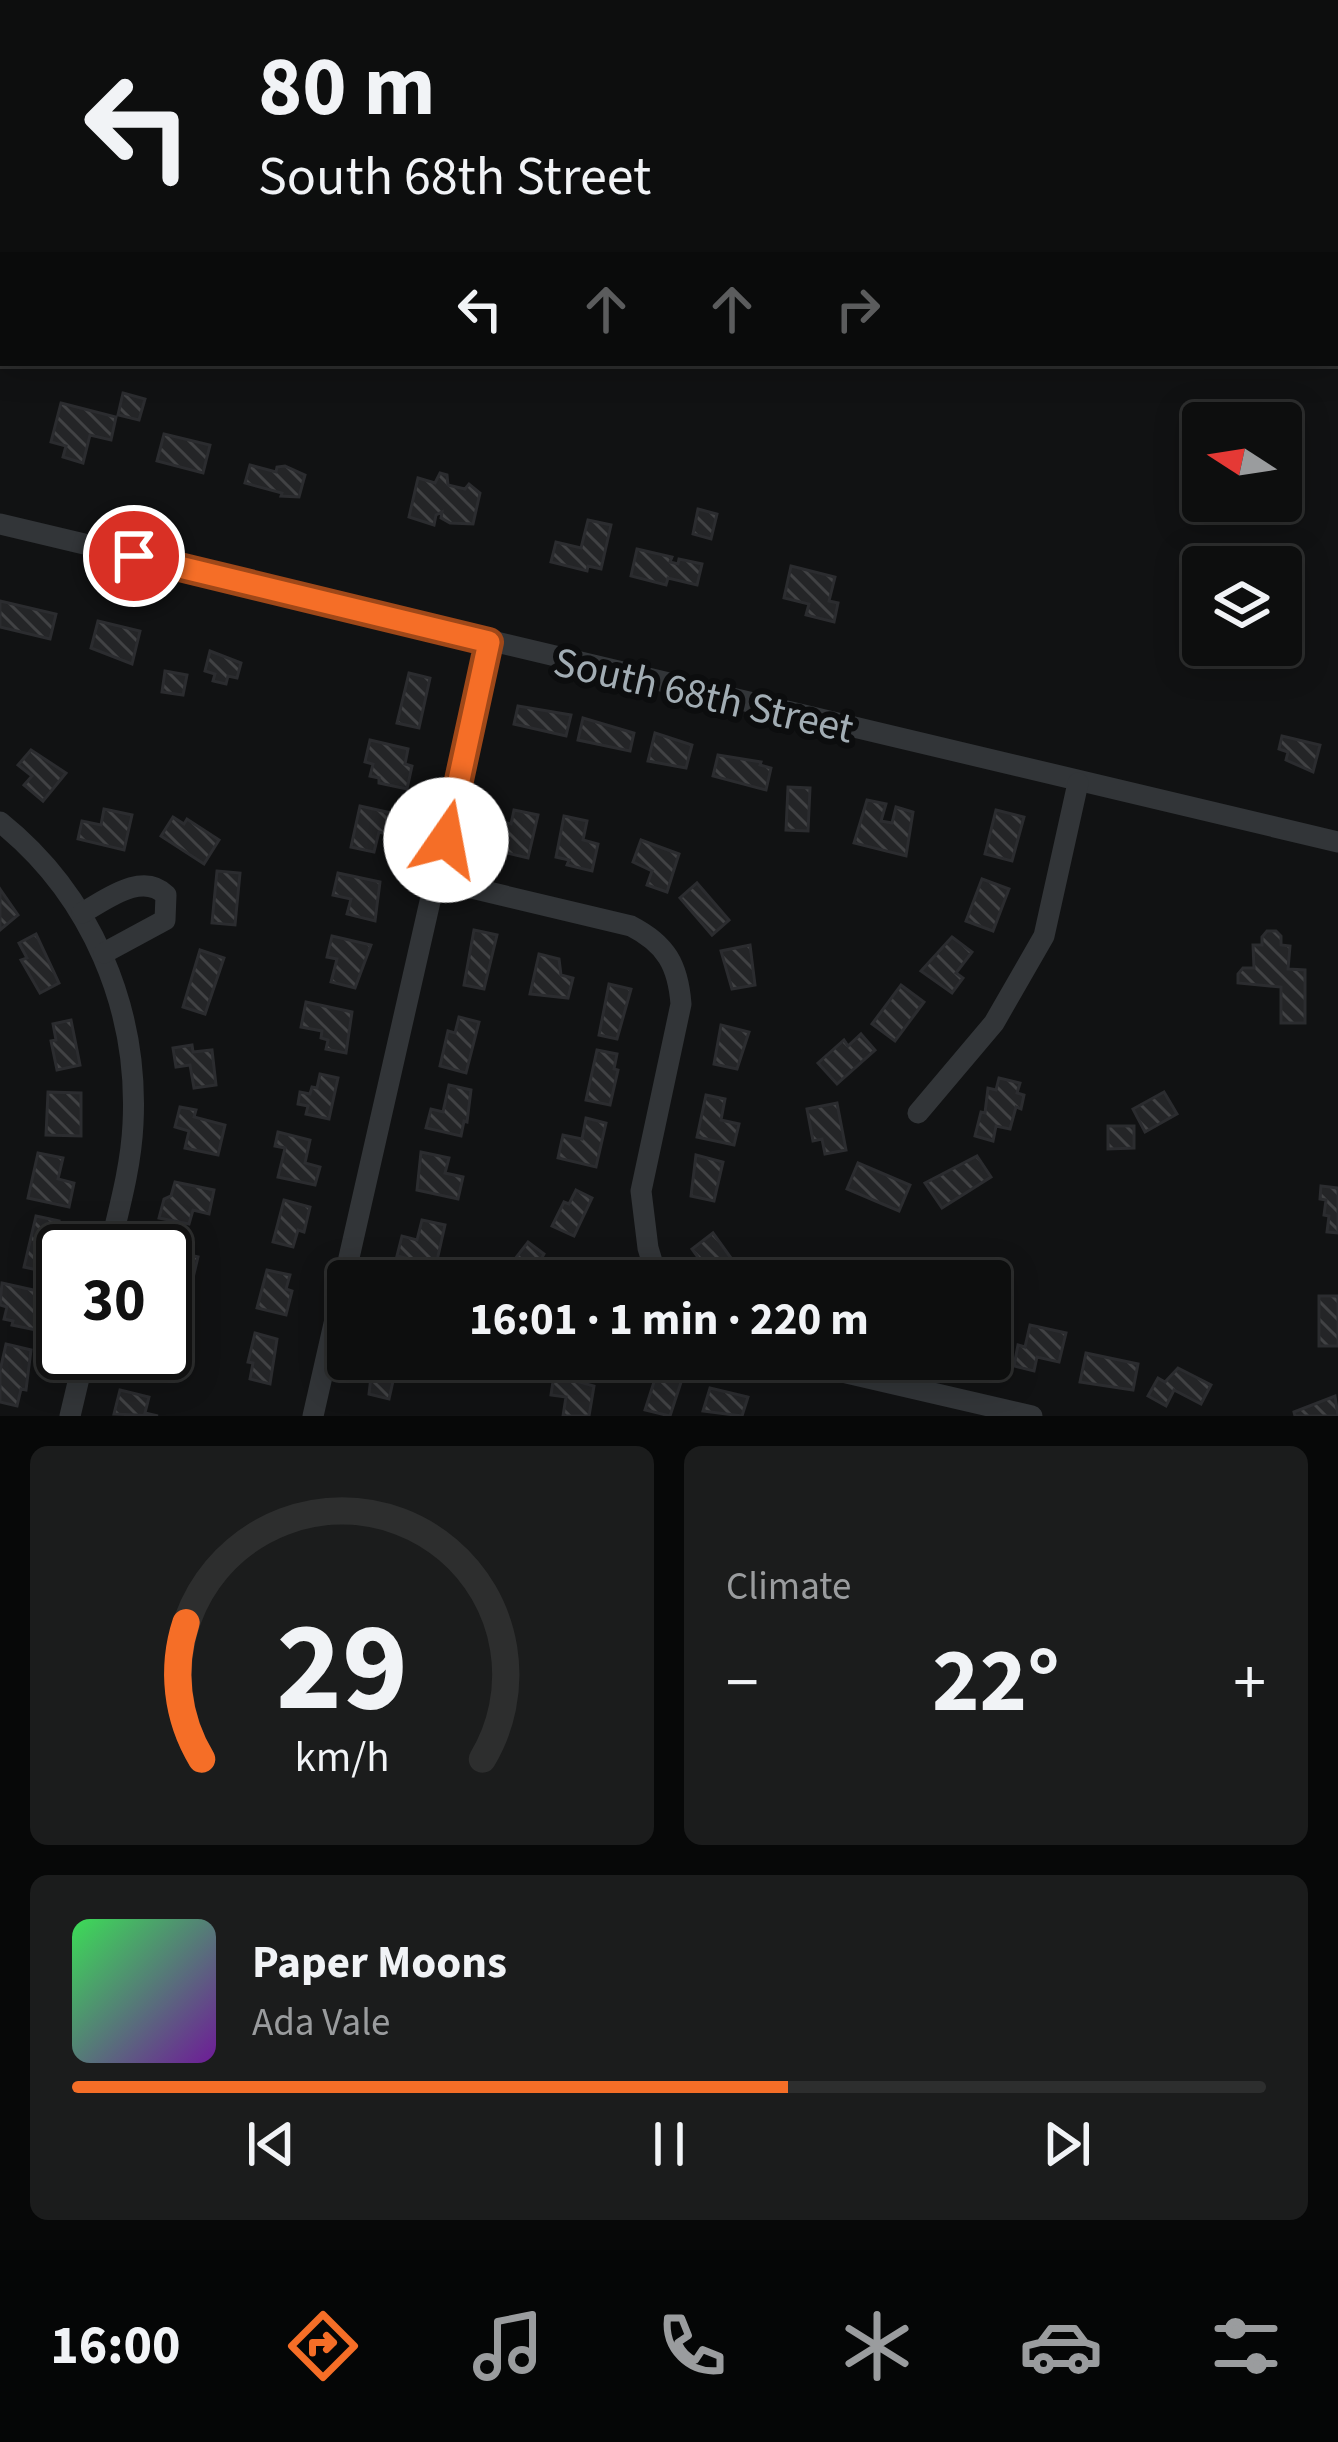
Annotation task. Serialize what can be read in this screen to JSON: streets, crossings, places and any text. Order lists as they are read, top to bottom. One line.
{"streets":{"street":["South 68th Street"]},"north":"left","page":{"turn":["80 m","South 68th Street"],"limit":"30","trip":"16:01 · 1 min · 220 m","tile":"Climate","heat":["−","22°","+"],"song":["Paper Moons","Ada Vale"],"tabs":"16:00","gauge":["29","km/h"]}}
